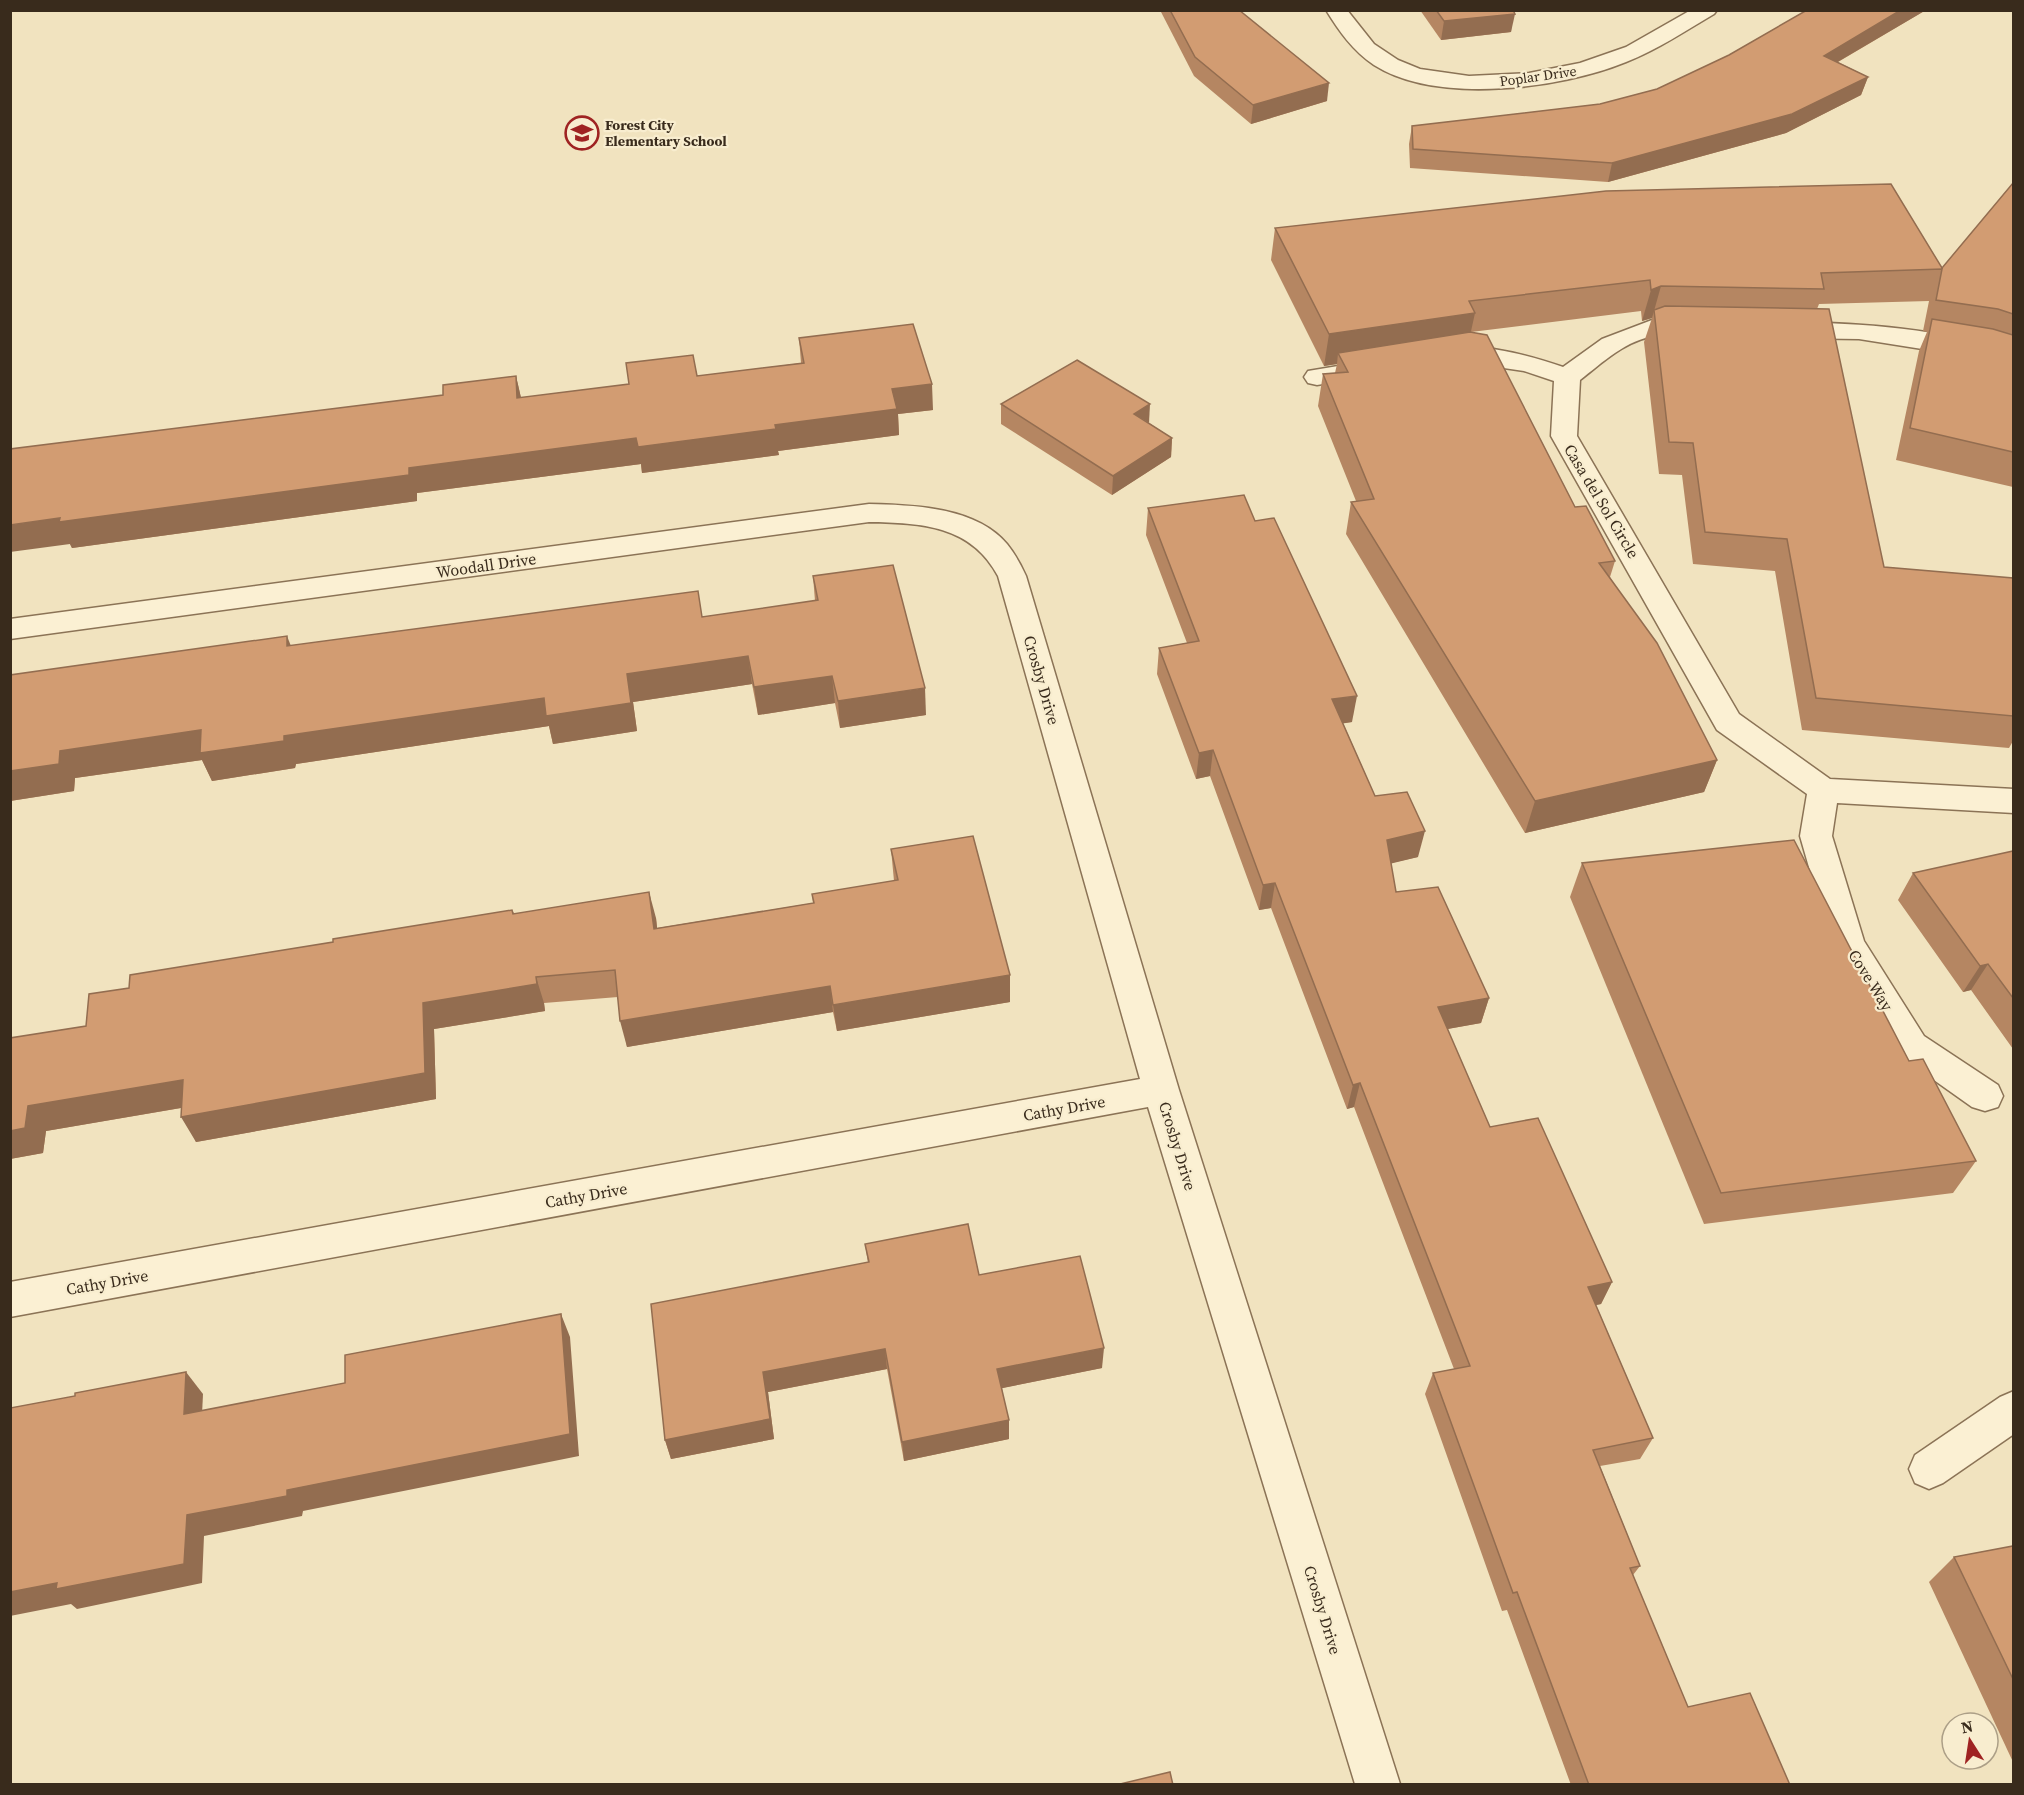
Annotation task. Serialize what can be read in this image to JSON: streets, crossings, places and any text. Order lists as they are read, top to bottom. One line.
{"streets":{"street":["Poplar Drive","Casa del Sol Circle","Woodall Drive","Crosby Drive","Cove Way","Cathy Drive"]},"crossings":[["Casa del Sol Circle","Cove Way"],["Woodall Drive","Crosby Drive"],["Crosby Drive","Cathy Drive"]],"places":{"school or university":["Forest City Elementary School"]},"north":"top"}
